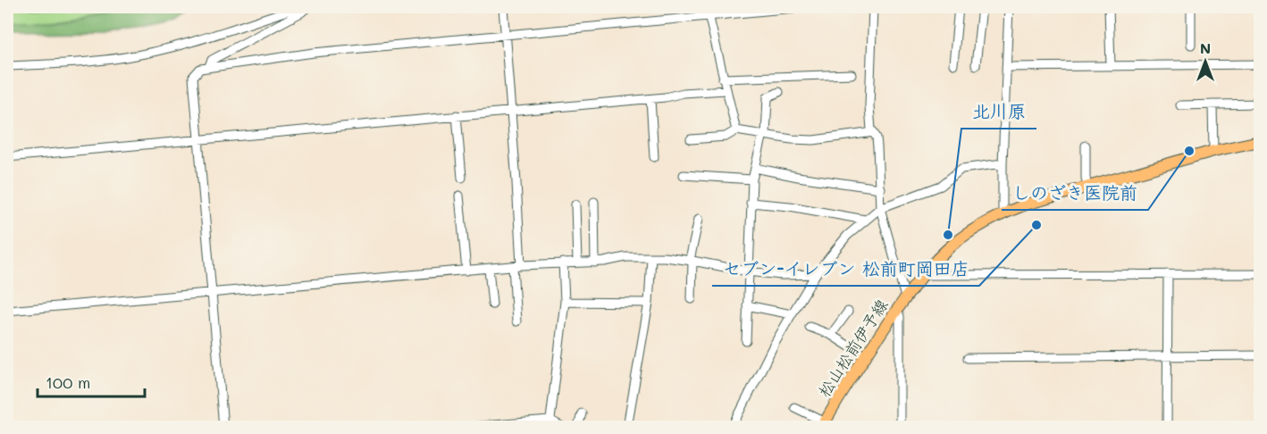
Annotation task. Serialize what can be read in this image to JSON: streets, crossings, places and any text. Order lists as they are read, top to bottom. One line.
{"streets":{"main road":["松山松前伊予線"]},"places":["しのざき医院前","セブン-イレブン 松前町岡田店","北川原"],"scale_bar":"100 m","north":"top"}
